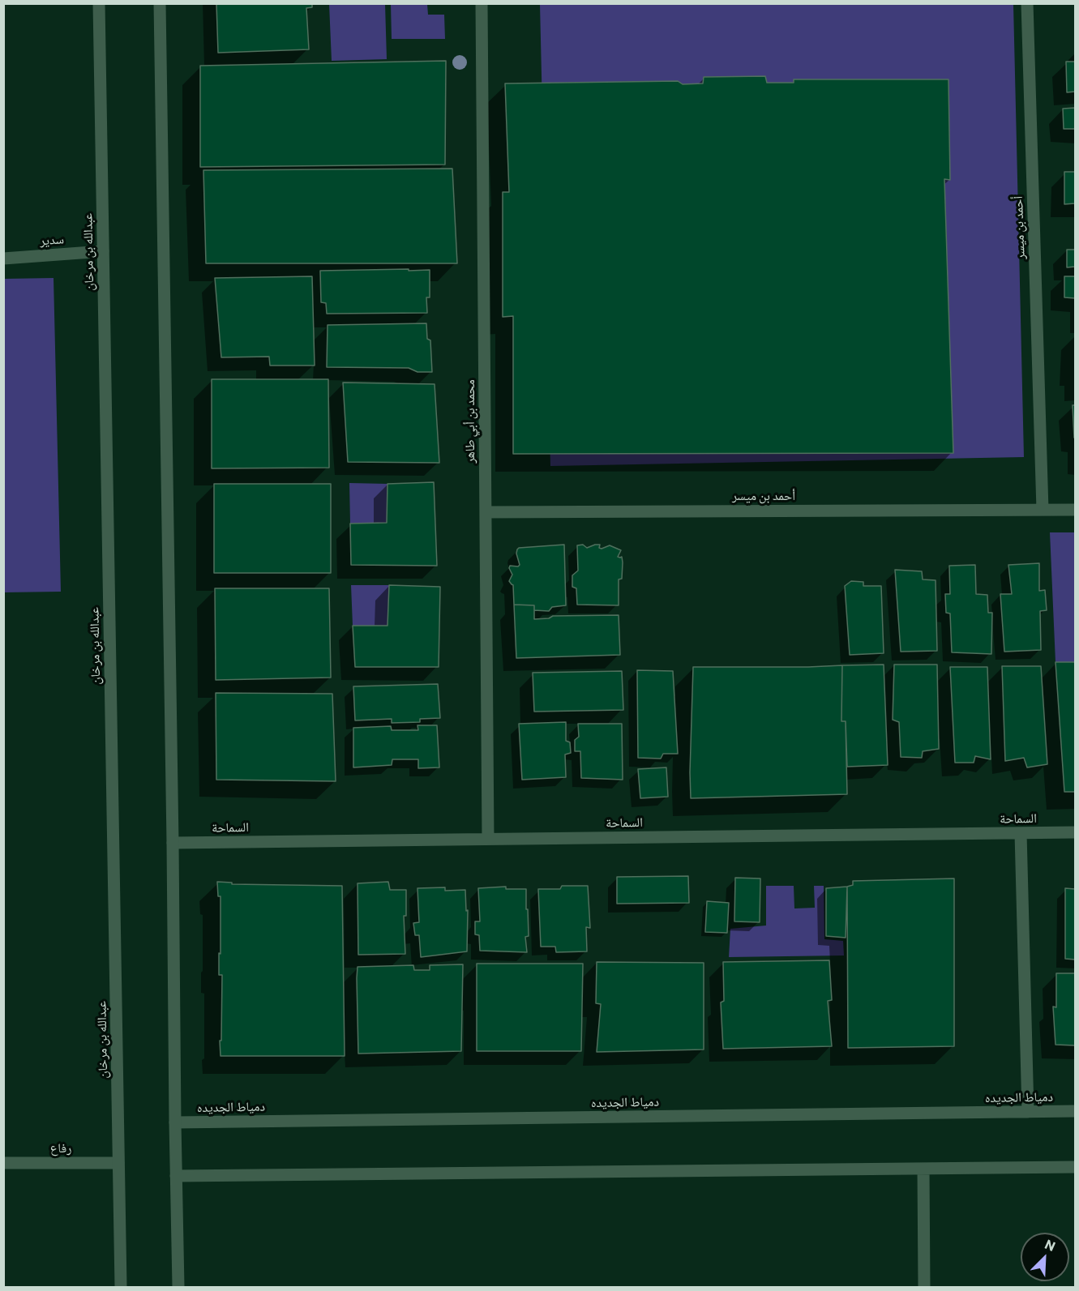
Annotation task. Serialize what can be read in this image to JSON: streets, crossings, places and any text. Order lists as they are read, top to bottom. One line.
{"streets":{"street":["أحمد بن ميسر","سدير","عبدالله بن مرخان","محمد بن أبي طاهر","السماحة","دمياط الجديده","رفاع"]},"crossings":[["أحمد بن ميسر","محمد بن أبي طاهر"],["سدير","عبدالله بن مرخان"],["عبدالله بن مرخان","رفاع"],["محمد بن أبي طاهر","السماحة"]],"north":"top right"}
